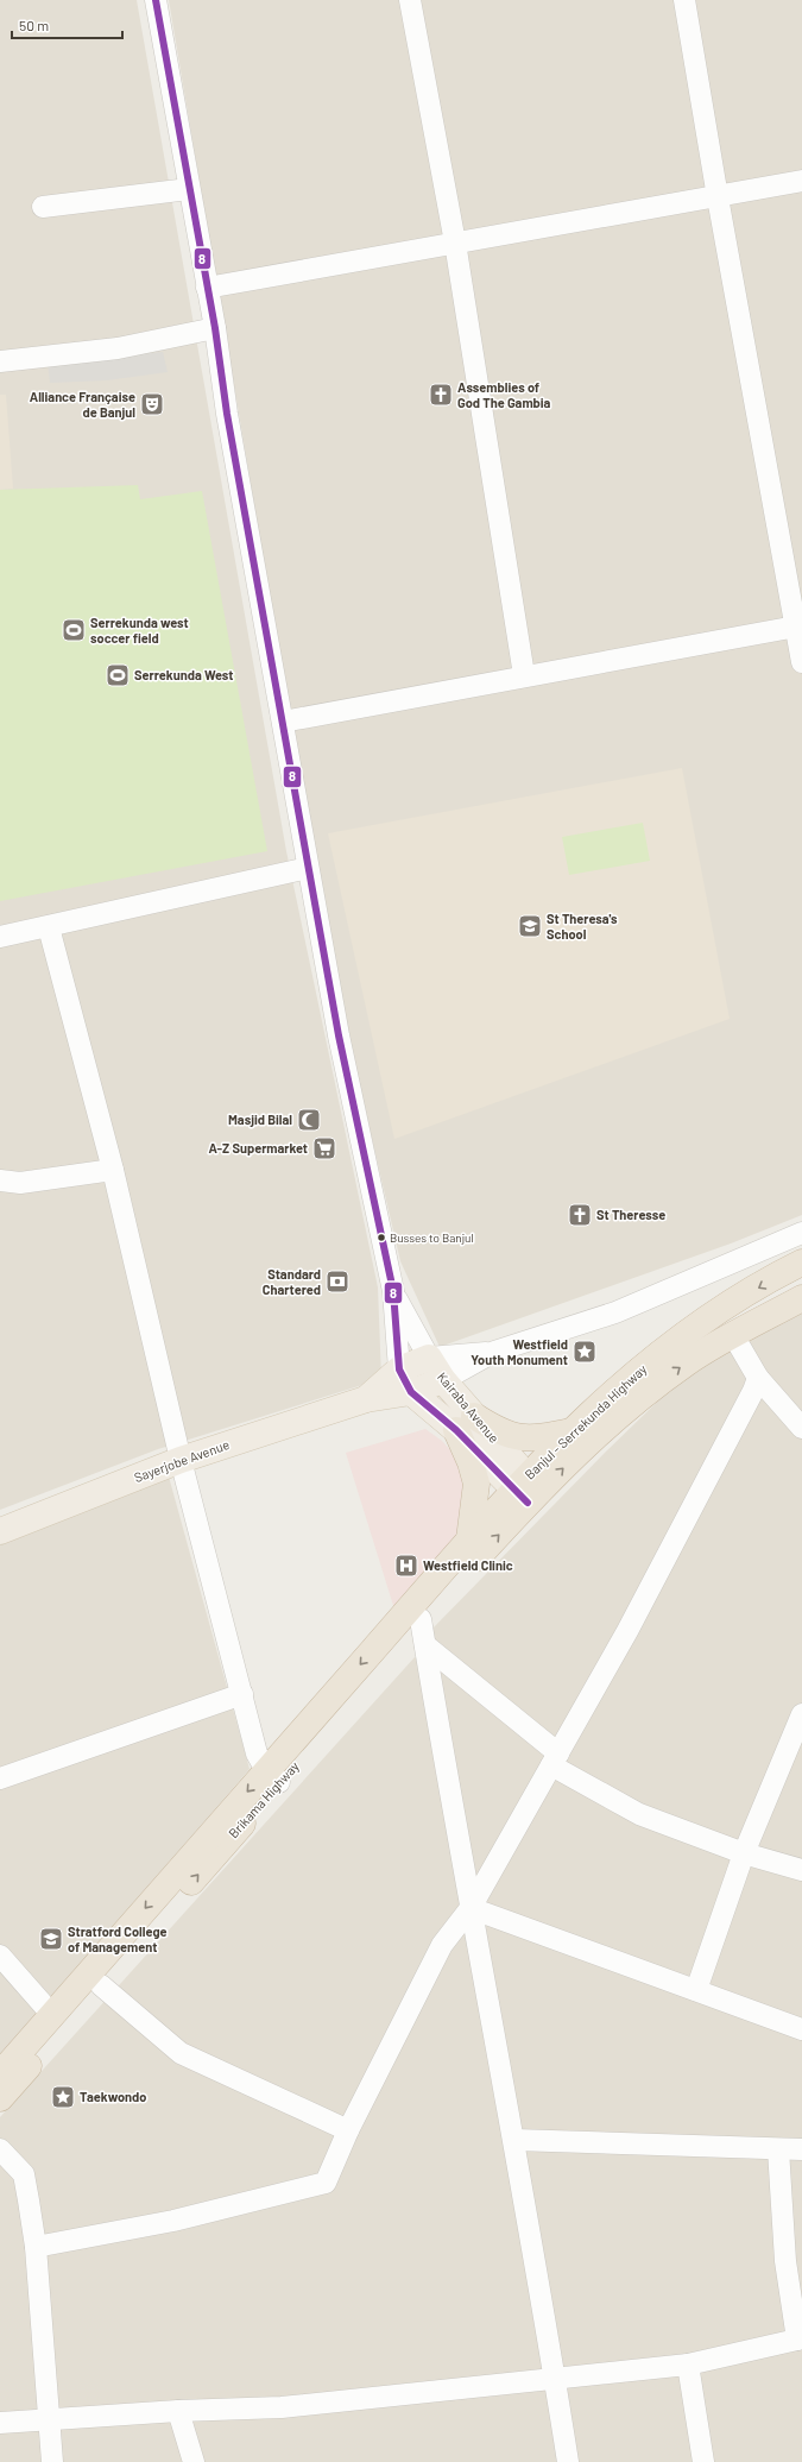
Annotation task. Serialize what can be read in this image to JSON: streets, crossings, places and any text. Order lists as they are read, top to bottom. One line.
{"streets":{"highway":["Banjul - Serrekunda Highway","Brikama Highway"],"main road":["Kairaba Avenue","Sayerjobe Avenue"]},"crossings":[["Kairaba Avenue","Banjul - Serrekunda Highway"],["Kairaba Avenue","Sayerjobe Avenue"],["Kairaba Avenue","Brikama Highway"],["Banjul - Serrekunda Highway","Brikama Highway"]],"places":{"church":["Assemblies of God The Gambia","St Theresse"],"theatre":["Alliance Française de Banjul"],"sports":["Serrekunda west soccer field","Serrekunda West"],"school or university":["St Theresa's School","Stratford College of Management"],"mosque":["Masjid Bilal"],"supermarket":["A-Z Supermarket"],"other":["Busses to Banjul"],"bank":["Standard Chartered"],"place":["Westfield Youth Monument","Taekwondo"],"hospital":["Westfield Clinic"]},"lines":["transit line 8"],"scale_bar":"50 m"}
